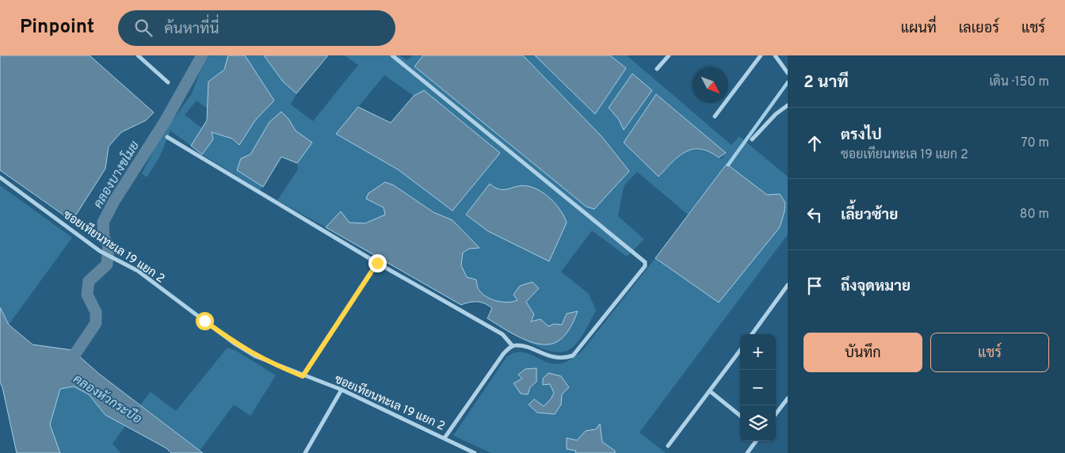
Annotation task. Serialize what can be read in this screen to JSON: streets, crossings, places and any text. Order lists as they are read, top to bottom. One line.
{"streets":{"street":["ซอยเทียนทะเล 19 แยก 2"]},"water":["คลองบางขโมย","คลองหัวกระบือ"],"north":"bottom right","page":{"header":"Pinpoint","search":"ค้นหาที่นี่","nav":["แผนที่","เลเยอร์","แชร์"],"heading":["2 นาที","เดิน · 150 m"],"list":[["ตรงไป","ซอยเทียนทะเล 19 แยก 2","70 m"],["เลี้ยวซ้าย","80 m"],"ถึงจุดหมาย"],"buttons":["บันทึก","แชร์"],"map_buttons":["+","−"]}}
